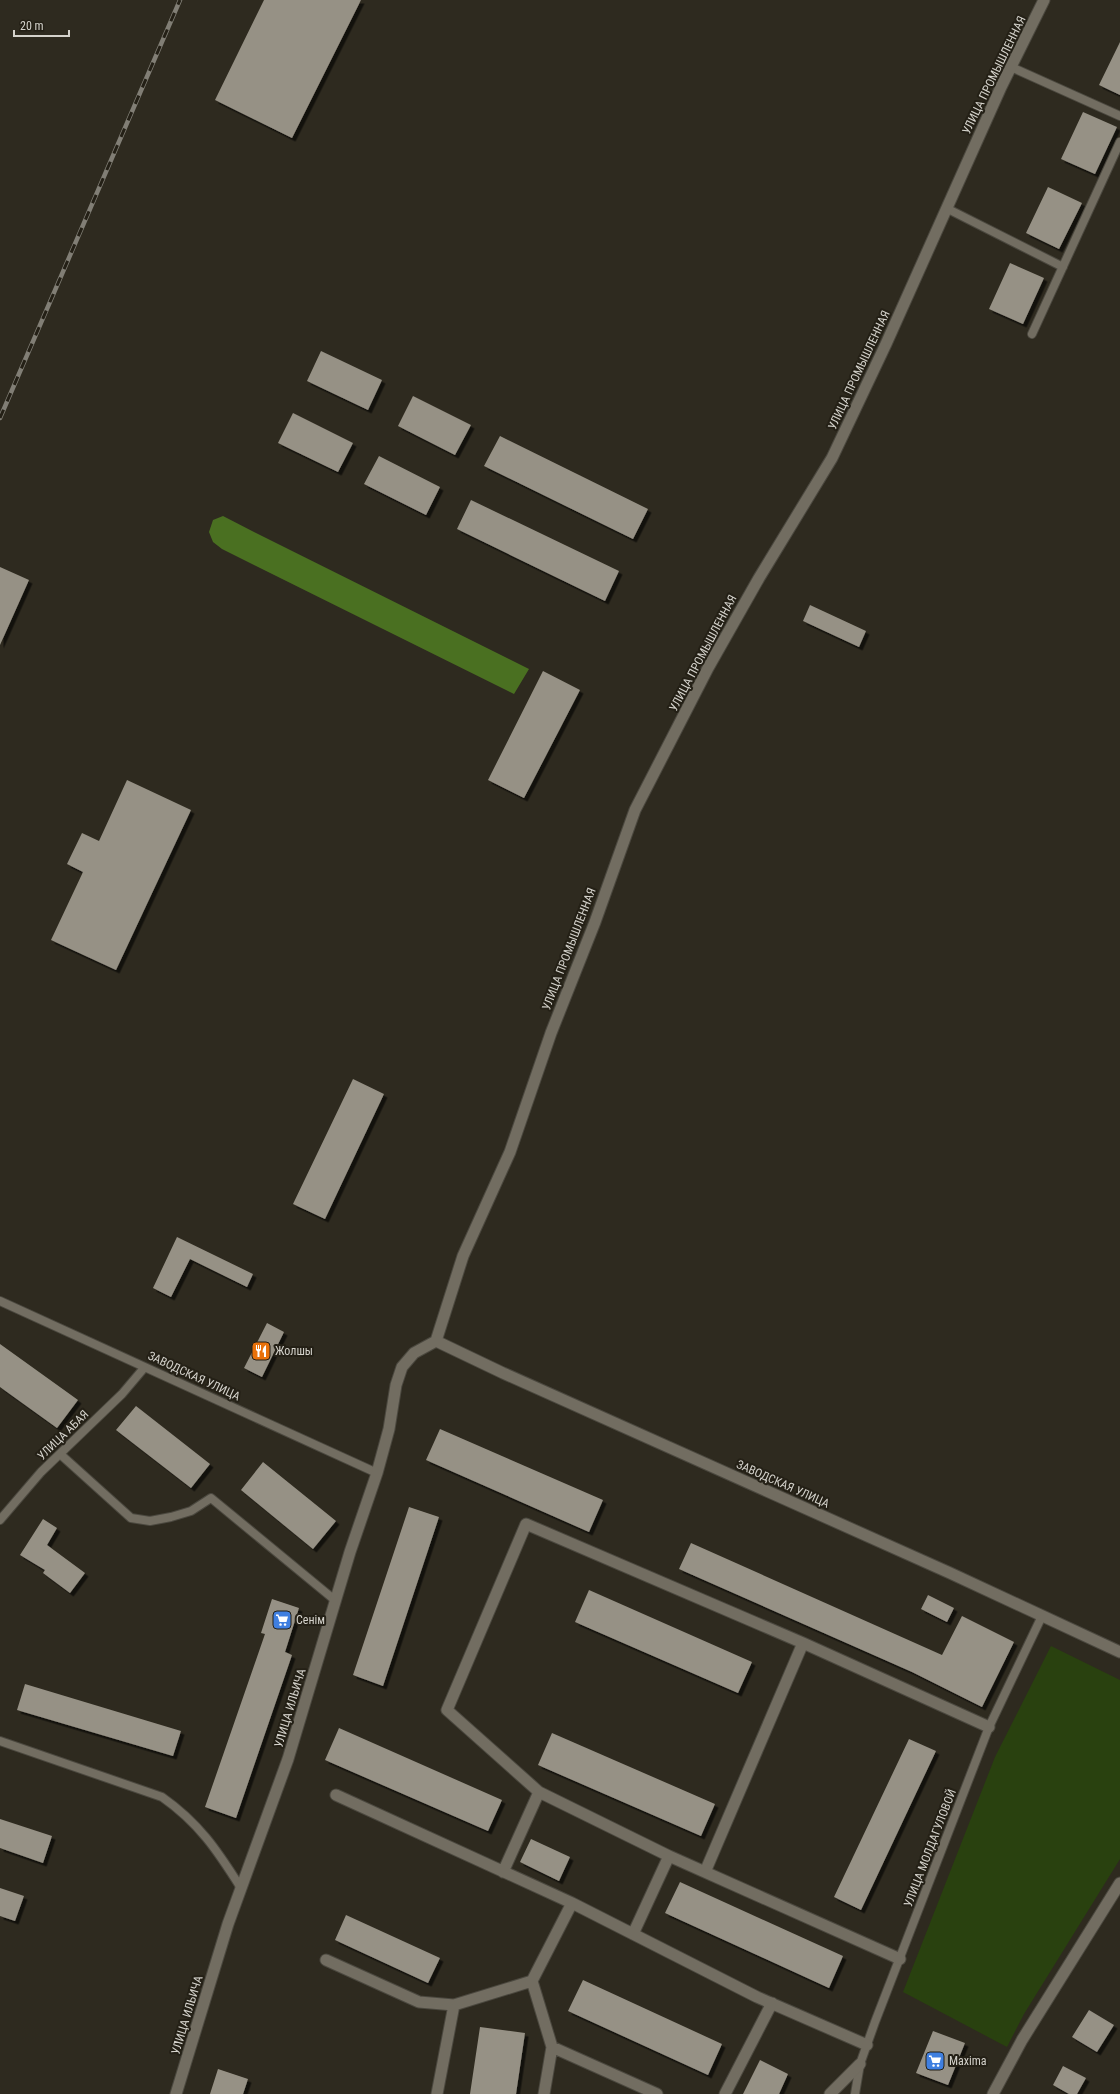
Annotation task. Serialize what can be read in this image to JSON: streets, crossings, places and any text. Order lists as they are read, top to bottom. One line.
{"streets":{"street":["УЛИЦА ПРОМЫШЛЕННАЯ","ЗАВОДСКАЯ УЛИЦА","УЛИЦА ИЛЬИЧА"],"lane":["УЛИЦА АБАЯ","УЛИЦА МОЛДАГУЛОВОЙ"]},"crossings":[["УЛИЦА ПРОМЫШЛЕННАЯ","ЗАВОДСКАЯ УЛИЦА"],["УЛИЦА ПРОМЫШЛЕННАЯ","УЛИЦА ИЛЬИЧА"],["ЗАВОДСКАЯ УЛИЦА","УЛИЦА АБАЯ"],["ЗАВОДСКАЯ УЛИЦА","УЛИЦА ИЛЬИЧА"],["ЗАВОДСКАЯ УЛИЦА","УЛИЦА МОЛДАГУЛОВОЙ"]],"places":{"restaurant":["Жолшы"],"supermarket":["Сенiм","Maxima"]},"scale_bar":"20 m"}
